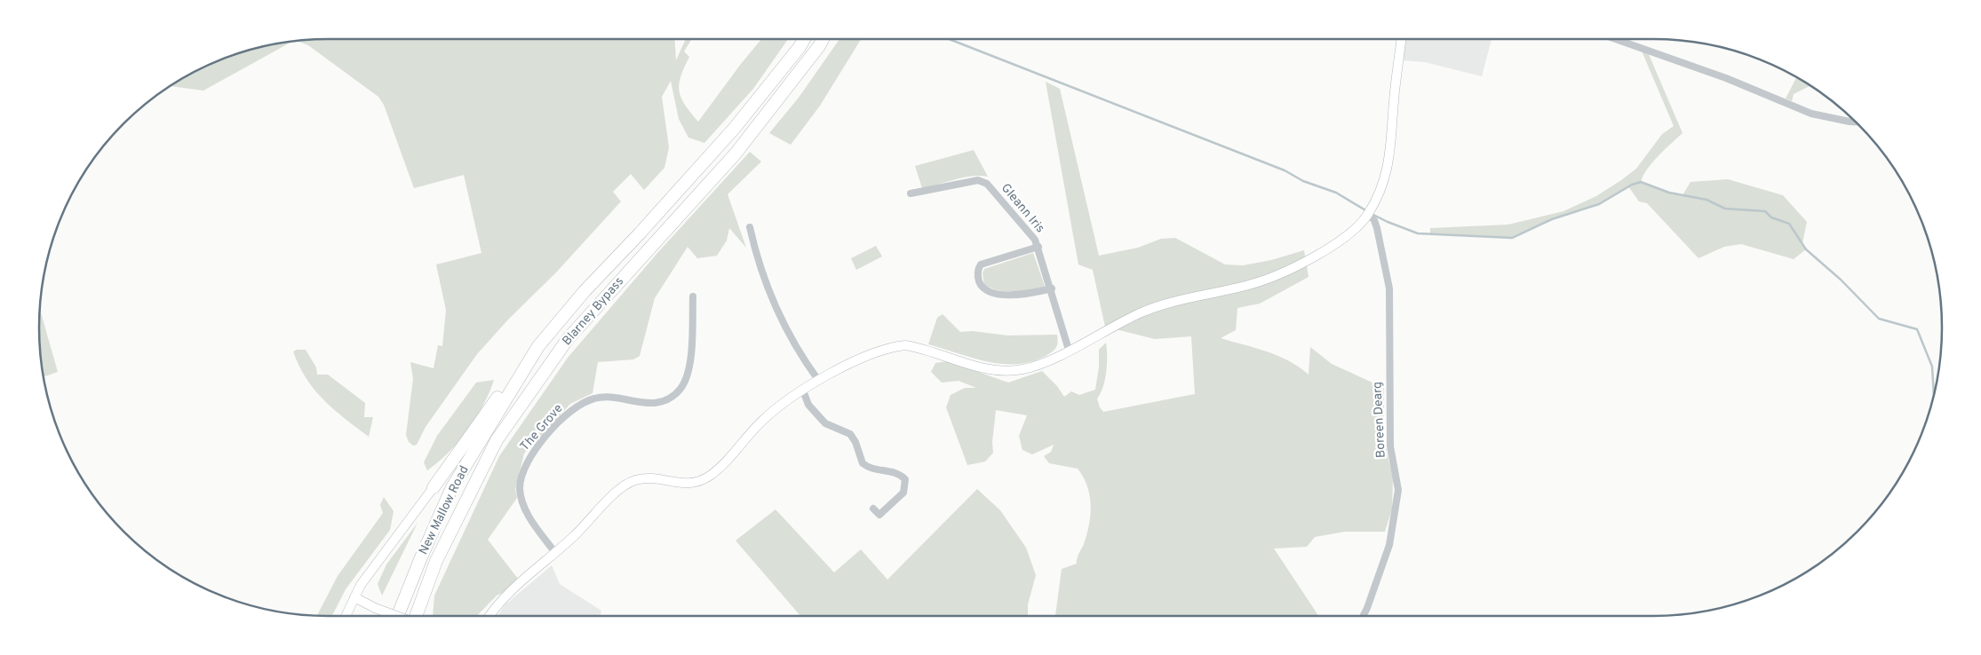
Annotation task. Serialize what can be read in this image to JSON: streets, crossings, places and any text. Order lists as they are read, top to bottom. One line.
{"streets":{"highway":["Blarney Bypass","New Mallow Road"],"street":["Gleann Iris","Boreen Dearg","The Grove"]},"crossings":[["Blarney Bypass","New Mallow Road"]]}
